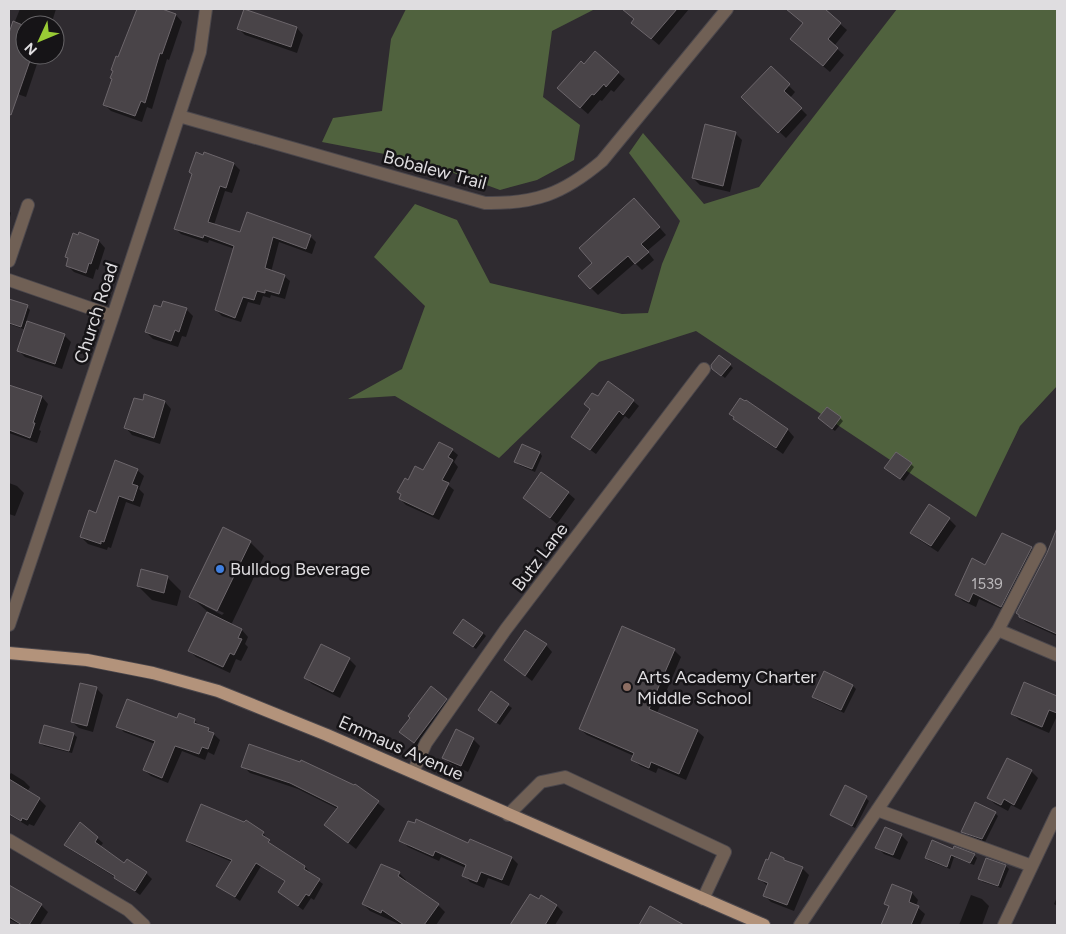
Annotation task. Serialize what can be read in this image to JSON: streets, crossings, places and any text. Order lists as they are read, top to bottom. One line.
{"streets":{"main road":["Emmaus Avenue"],"street":["Bobalew Trail","Church Road","Butz Lane"]},"crossings":[["Bobalew Trail","Church Road"],["Butz Lane","Emmaus Avenue"]],"places":["Bulldog Beverage","Arts Academy Charter Middle School"],"house_numbers":["1539"],"north":"bottom left"}
